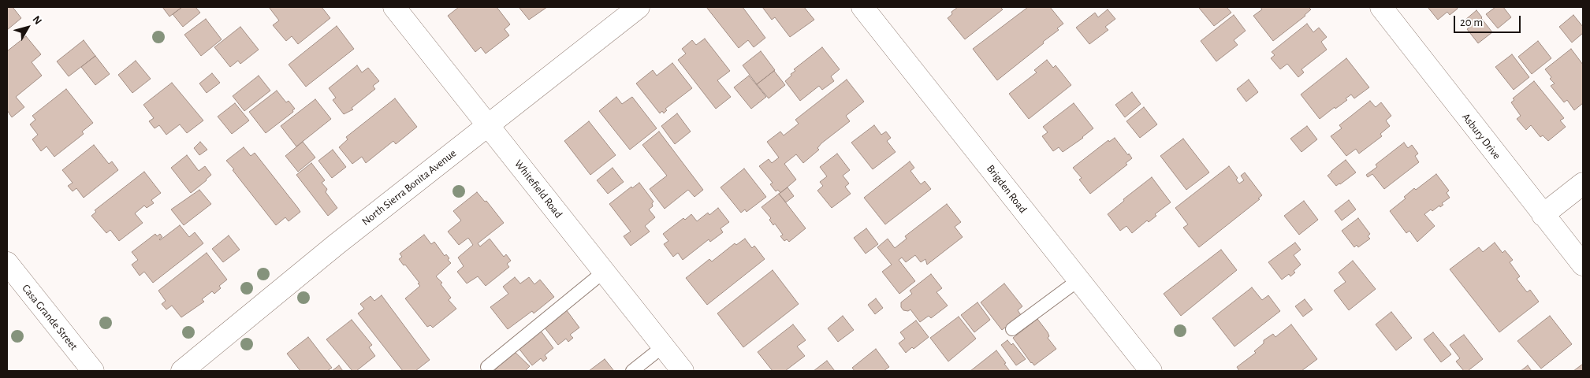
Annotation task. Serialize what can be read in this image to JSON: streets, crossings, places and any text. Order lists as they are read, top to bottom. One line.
{"streets":{"street":["Asbury Drive","North Sierra Bonita Avenue","Whitefield Road","Brigden Road","Casa Grande Street"]},"crossings":[["North Sierra Bonita Avenue","Whitefield Road"]],"scale_bar":"20 m","north":"top right"}
